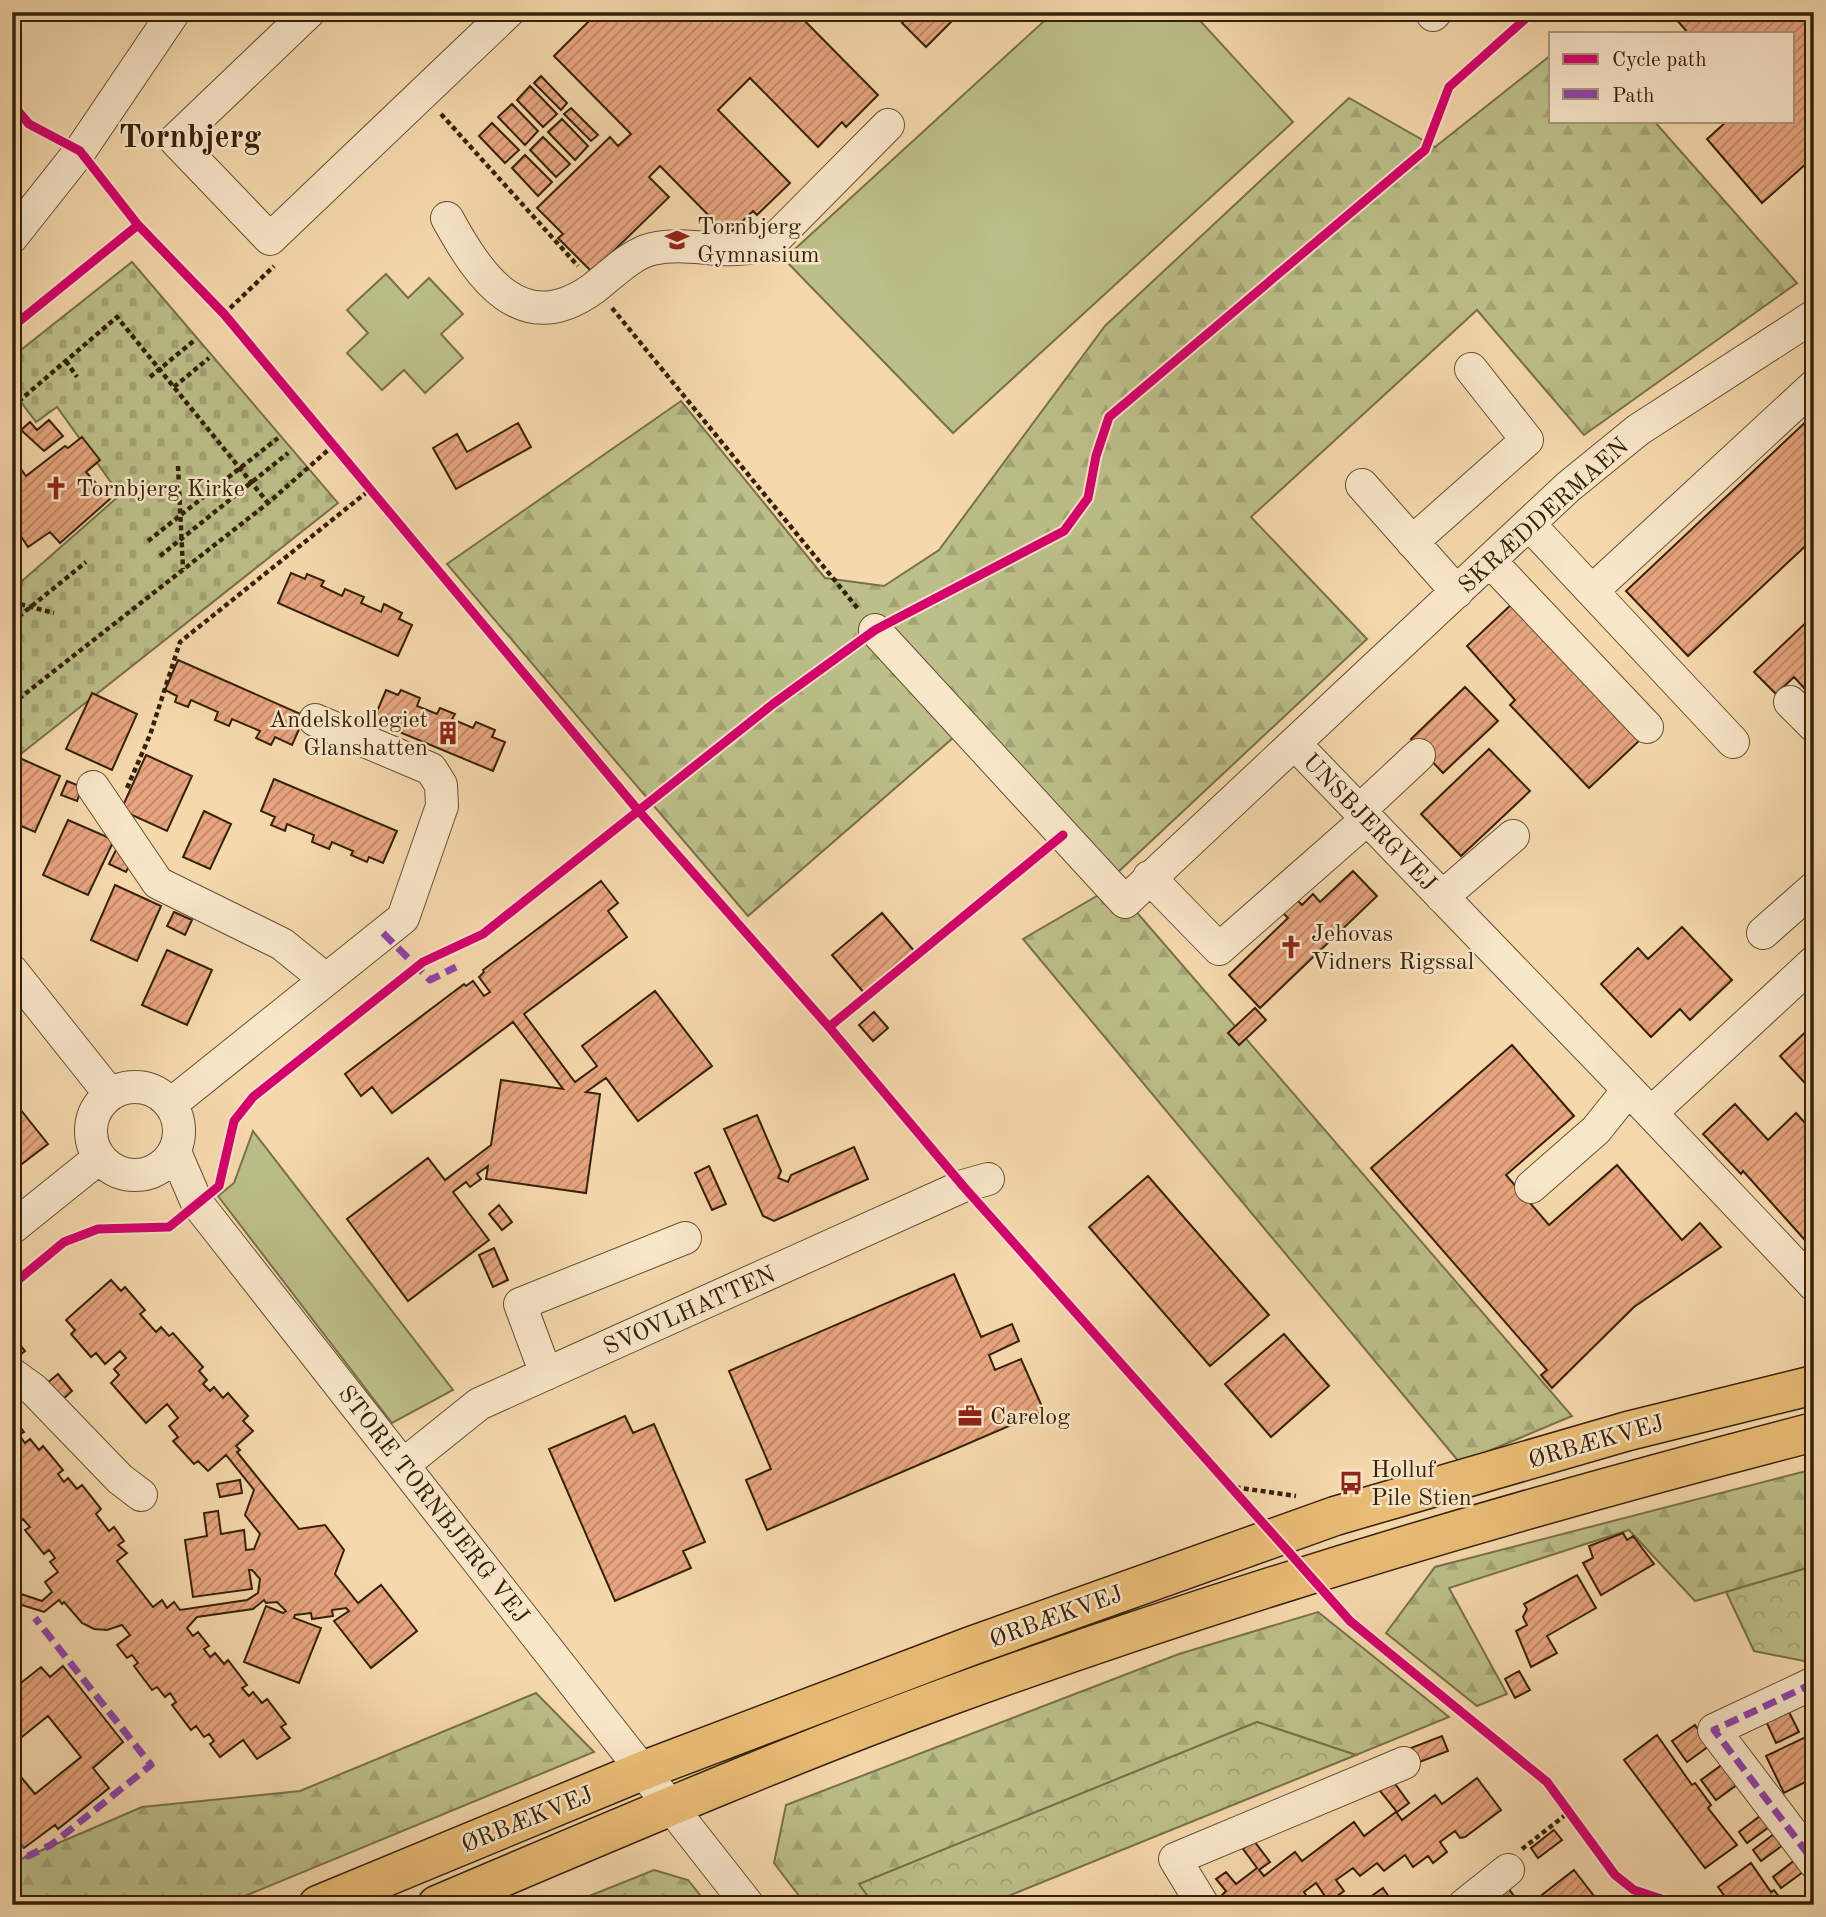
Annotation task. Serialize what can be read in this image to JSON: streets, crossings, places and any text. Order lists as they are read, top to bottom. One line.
{"streets":{"main road":["ØRBÆKVEJ"],"street":["SKRÆDDERMAEN","UNSBJERGVEJ","SVOVLHATTEN","STORE TORNBJERG VEJ"]},"crossings":[["SKRÆDDERMAEN","UNSBJERGVEJ"],["SVOVLHATTEN","STORE TORNBJERG VEJ"],["ØRBÆKVEJ","STORE TORNBJERG VEJ"]],"districts":["Tornbjerg"],"places":{"school or university":["Tornbjerg Gymnasium"],"church":["Tornbjerg Kirke","Jehovas Vidners Rigssal"],"building":["Andelskollegiet Glanshatten"],"office":["Carelog"],"bus stop":["Holluf Pile Stien"]},"legend":["Cycle path","Path"]}
